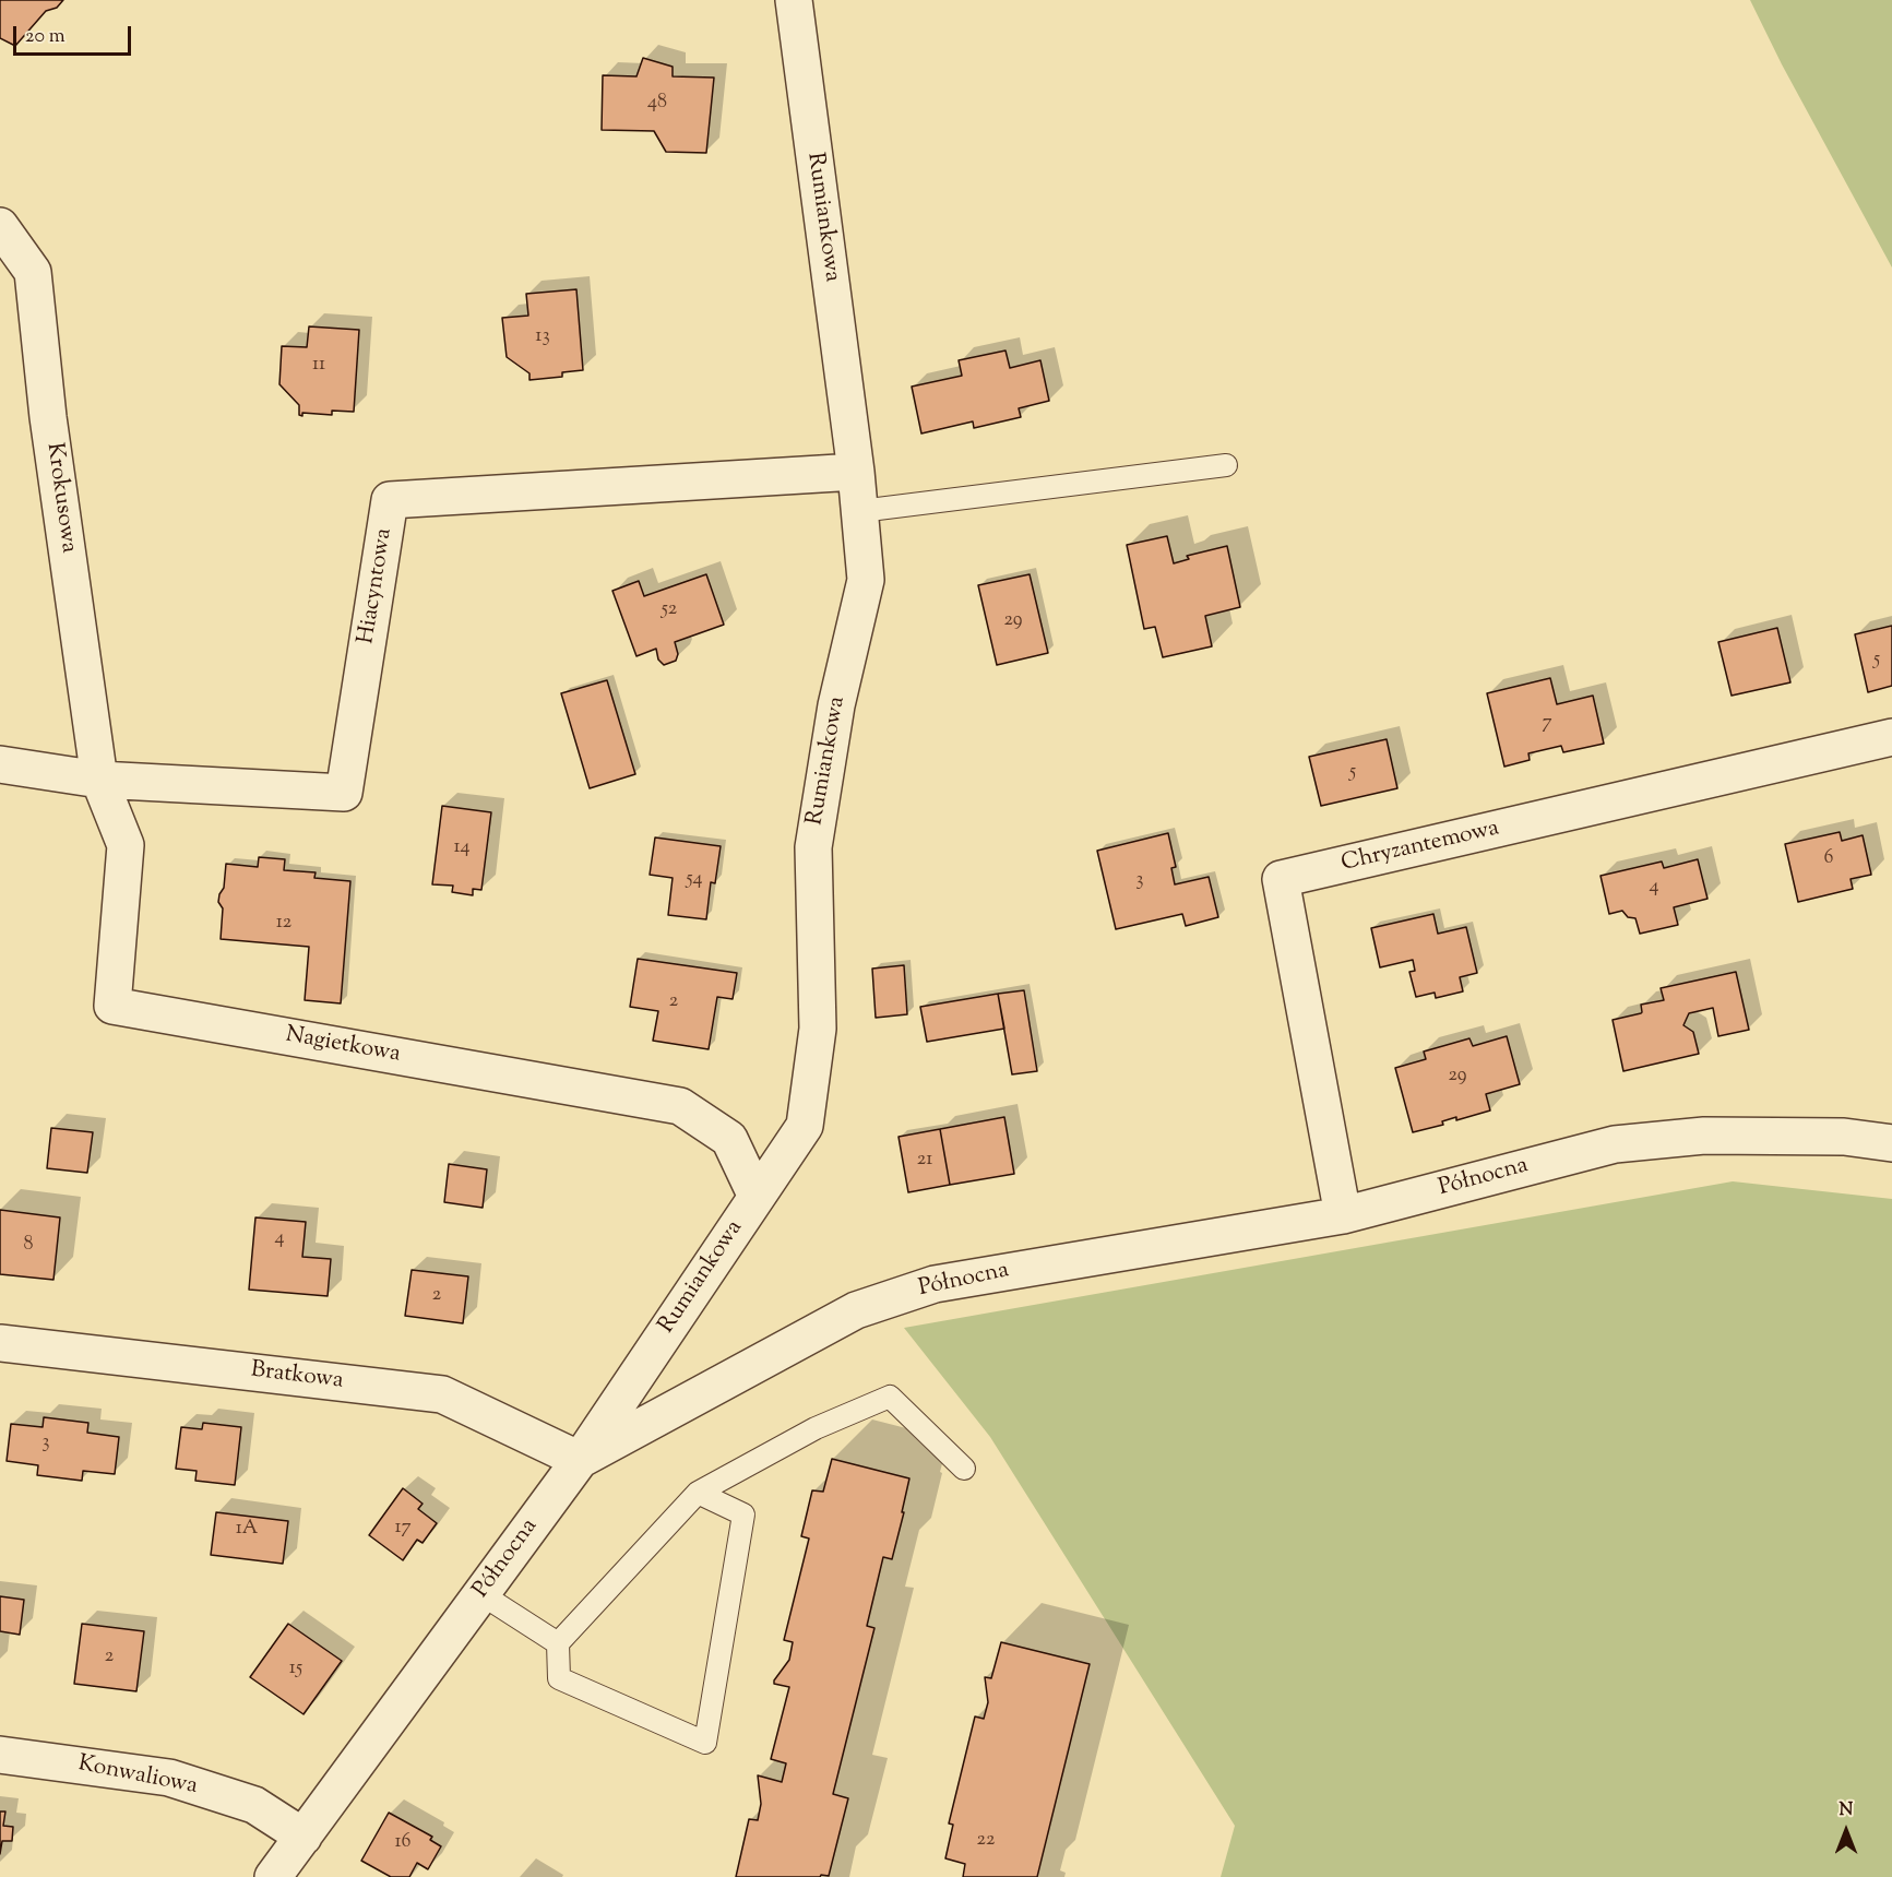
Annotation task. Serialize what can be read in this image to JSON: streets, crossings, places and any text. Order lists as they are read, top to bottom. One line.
{"streets":{"street":["Rumiankowa","Krokusowa","Hiacyntowa","Chryzantemowa","Nagietkowa","Północna","Bratkowa","Konwaliowa"]},"crossings":[["Rumiankowa","Hiacyntowa"],["Rumiankowa","Nagietkowa"],["Rumiankowa","Północna"],["Rumiankowa","Bratkowa"],["Krokusowa","Hiacyntowa"],["Krokusowa","Nagietkowa"],["Hiacyntowa","Nagietkowa"],["Chryzantemowa","Północna"],["Północna","Bratkowa"],["Północna","Konwaliowa"]],"house_numbers":["48","13","11","52","29","5","7","5","14","6","54","3","4","12","2","29","21","4","8","2","3","17","1A","2","15","22","16"],"scale_bar":"20 m","north":"top"}
